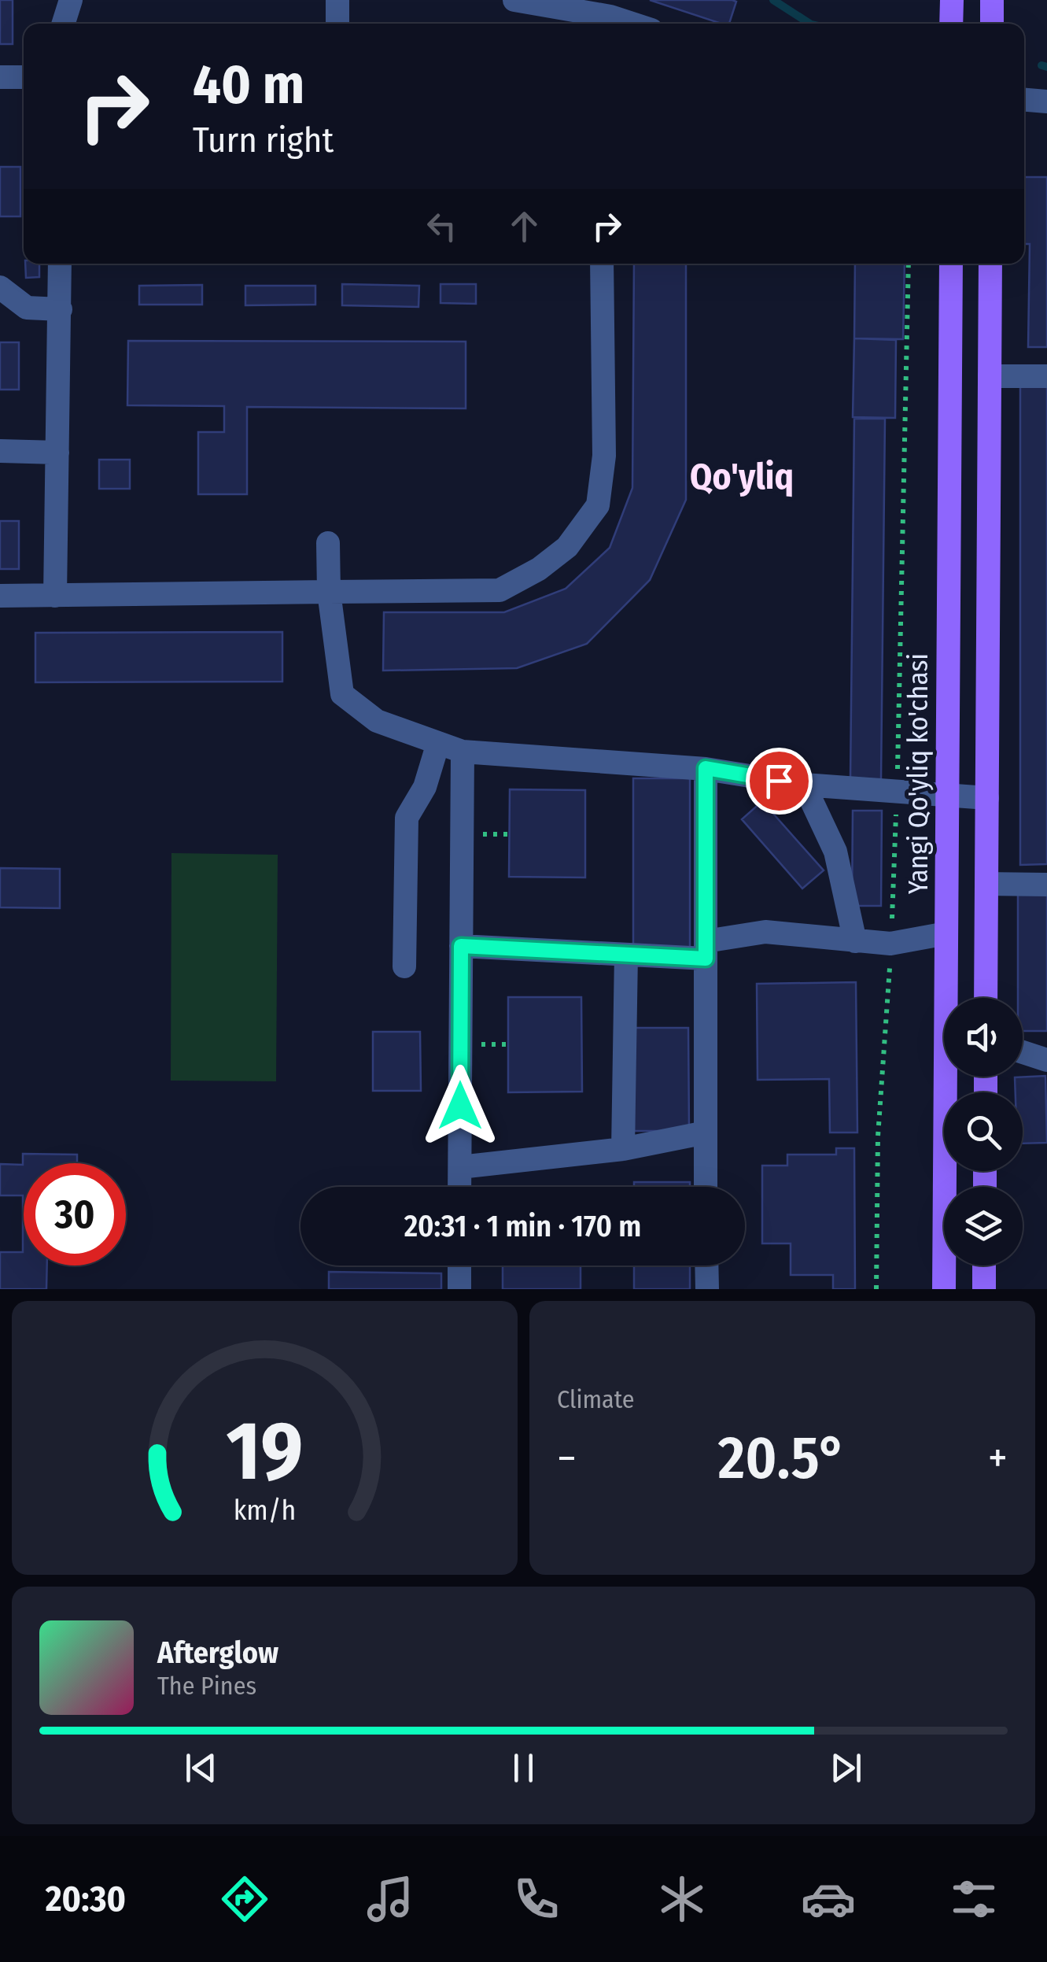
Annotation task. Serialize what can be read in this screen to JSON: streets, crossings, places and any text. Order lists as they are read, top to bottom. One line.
{"streets":{"main road":["Yangi Qo'yliq ko'chasi"]},"districts":["Qo'yliq"],"page":{"turn":["40 m","Turn right"],"limit":"30","trip":"20:31 · 1 min · 170 m","tile":"Climate","heat":["−","20.5°","+"],"song":["Afterglow","The Pines"],"tabs":"20:30","gauge":["19","km/h"]}}
